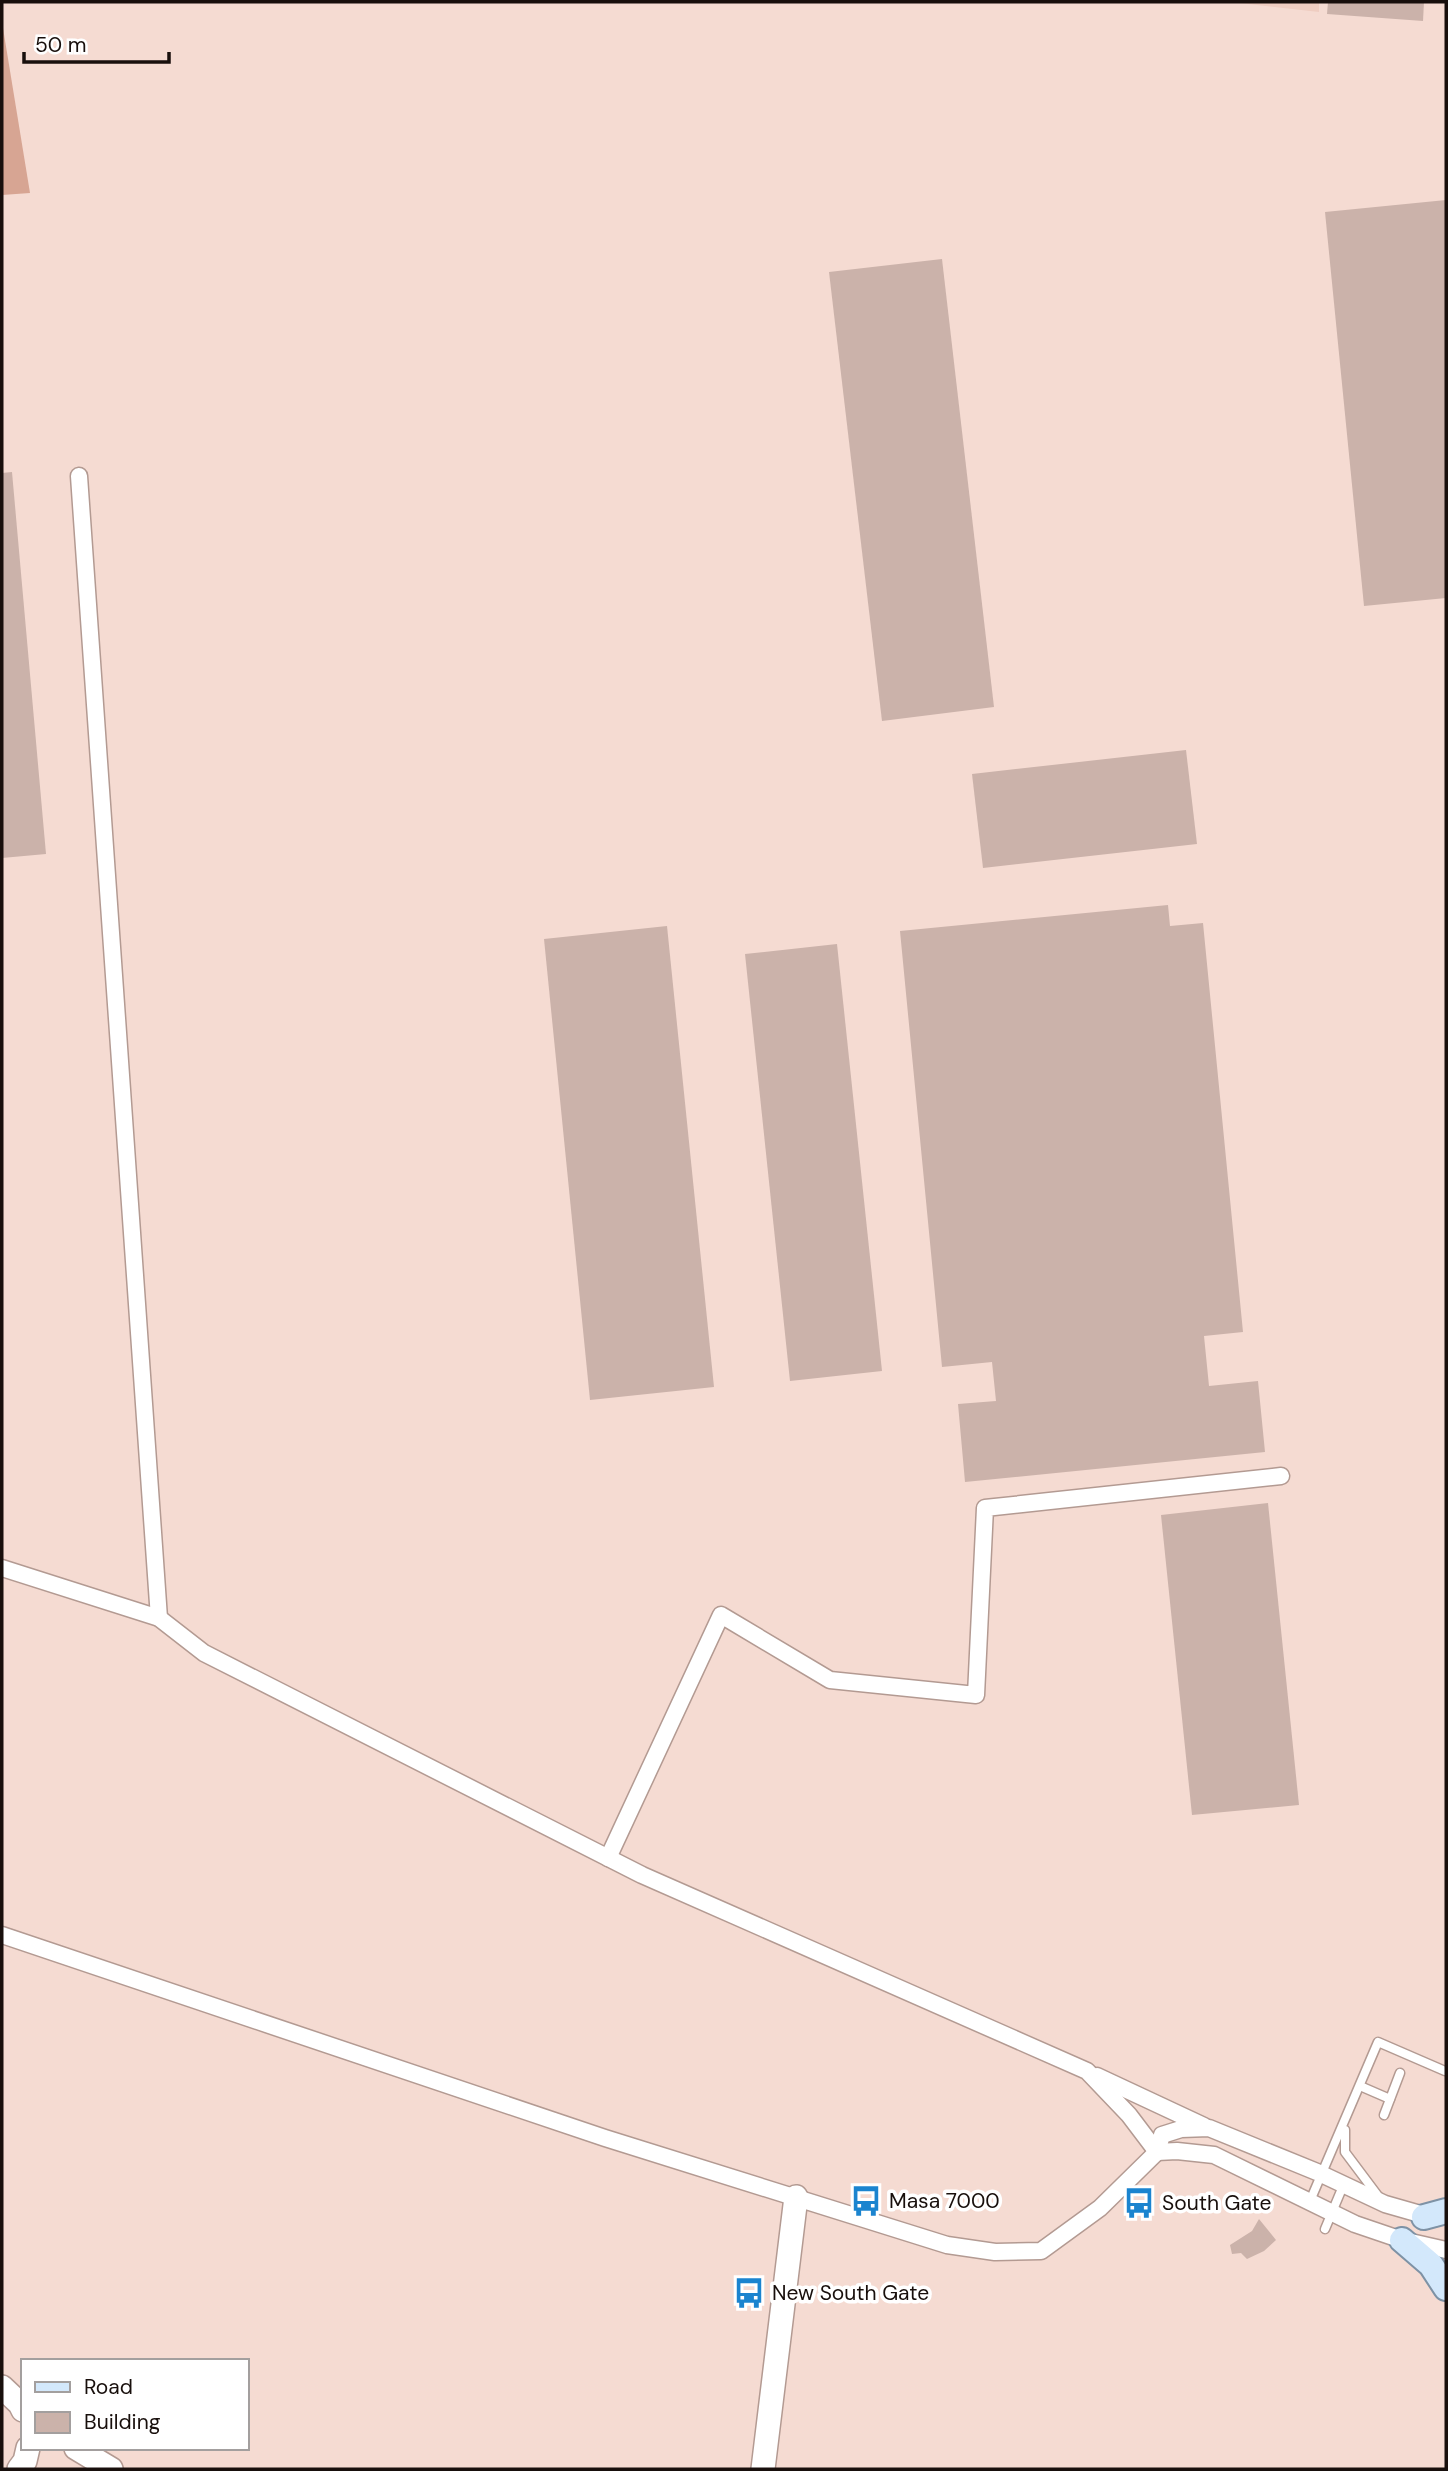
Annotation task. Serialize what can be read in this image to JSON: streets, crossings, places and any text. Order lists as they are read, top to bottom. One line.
{"places":{"bus stop":["Masa 7000","South Gate","New South Gate"]},"legend":["Road","Building"],"scale_bar":"50 m"}
